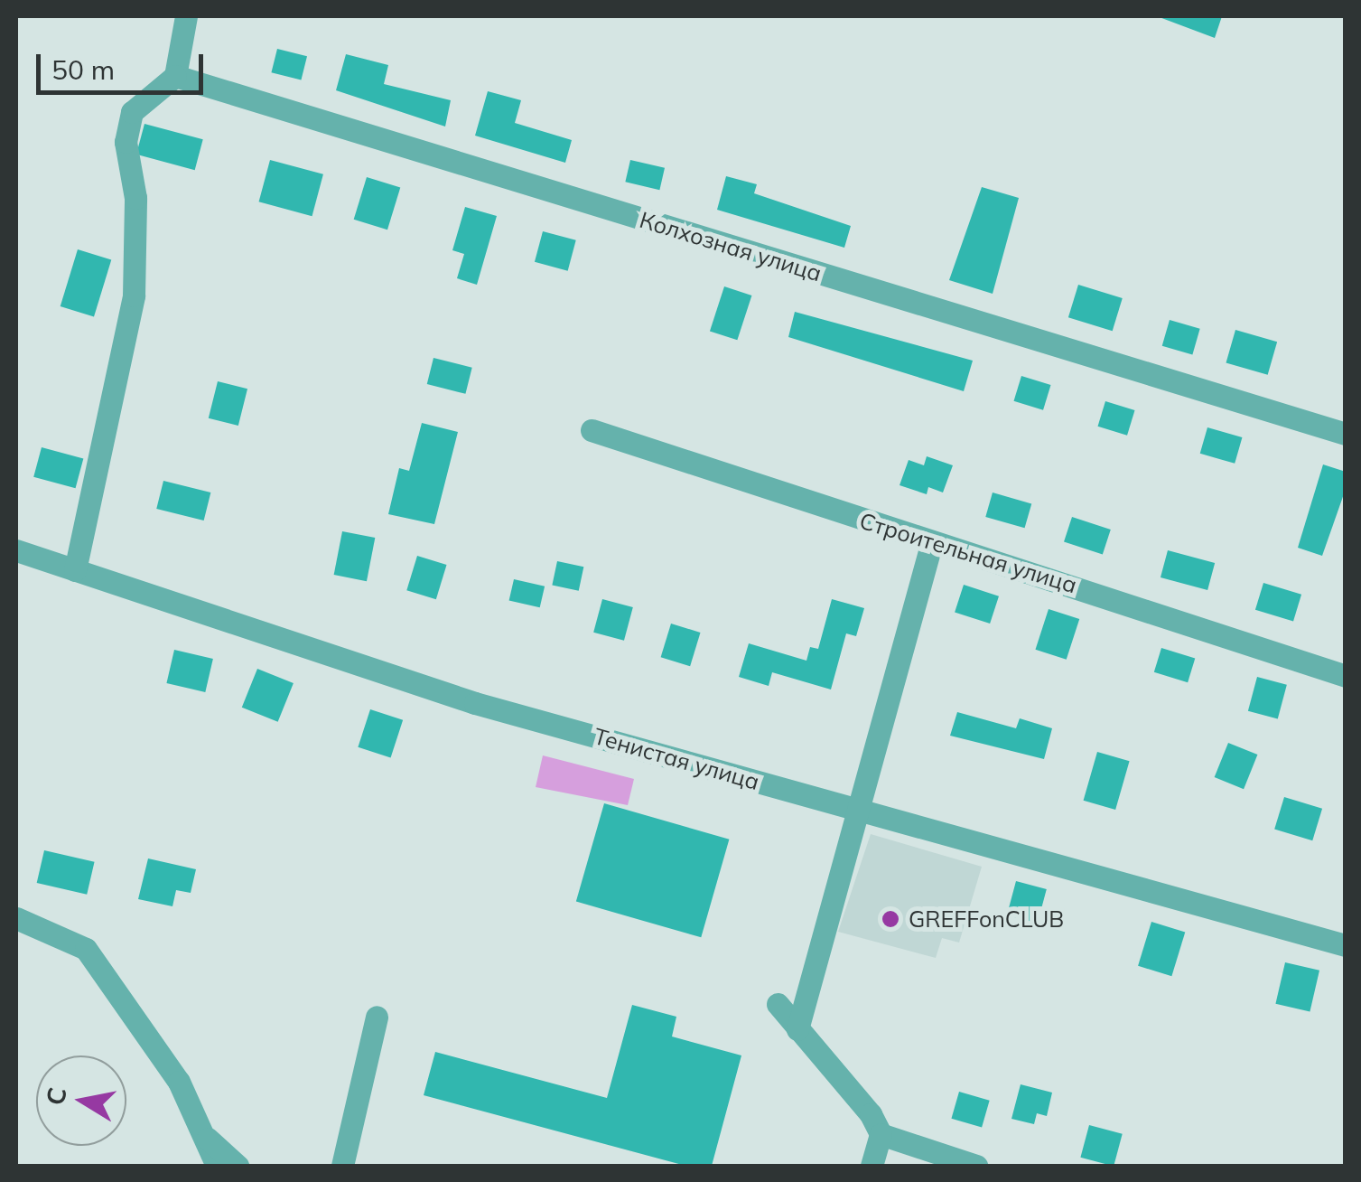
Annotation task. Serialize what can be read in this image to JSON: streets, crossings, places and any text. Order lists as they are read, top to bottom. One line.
{"streets":{"street":["Колхозная улица","Строительная улица","Тенистая улица"]},"places":["GREFFonCLUB"],"scale_bar":"50 m","north":"left"}
